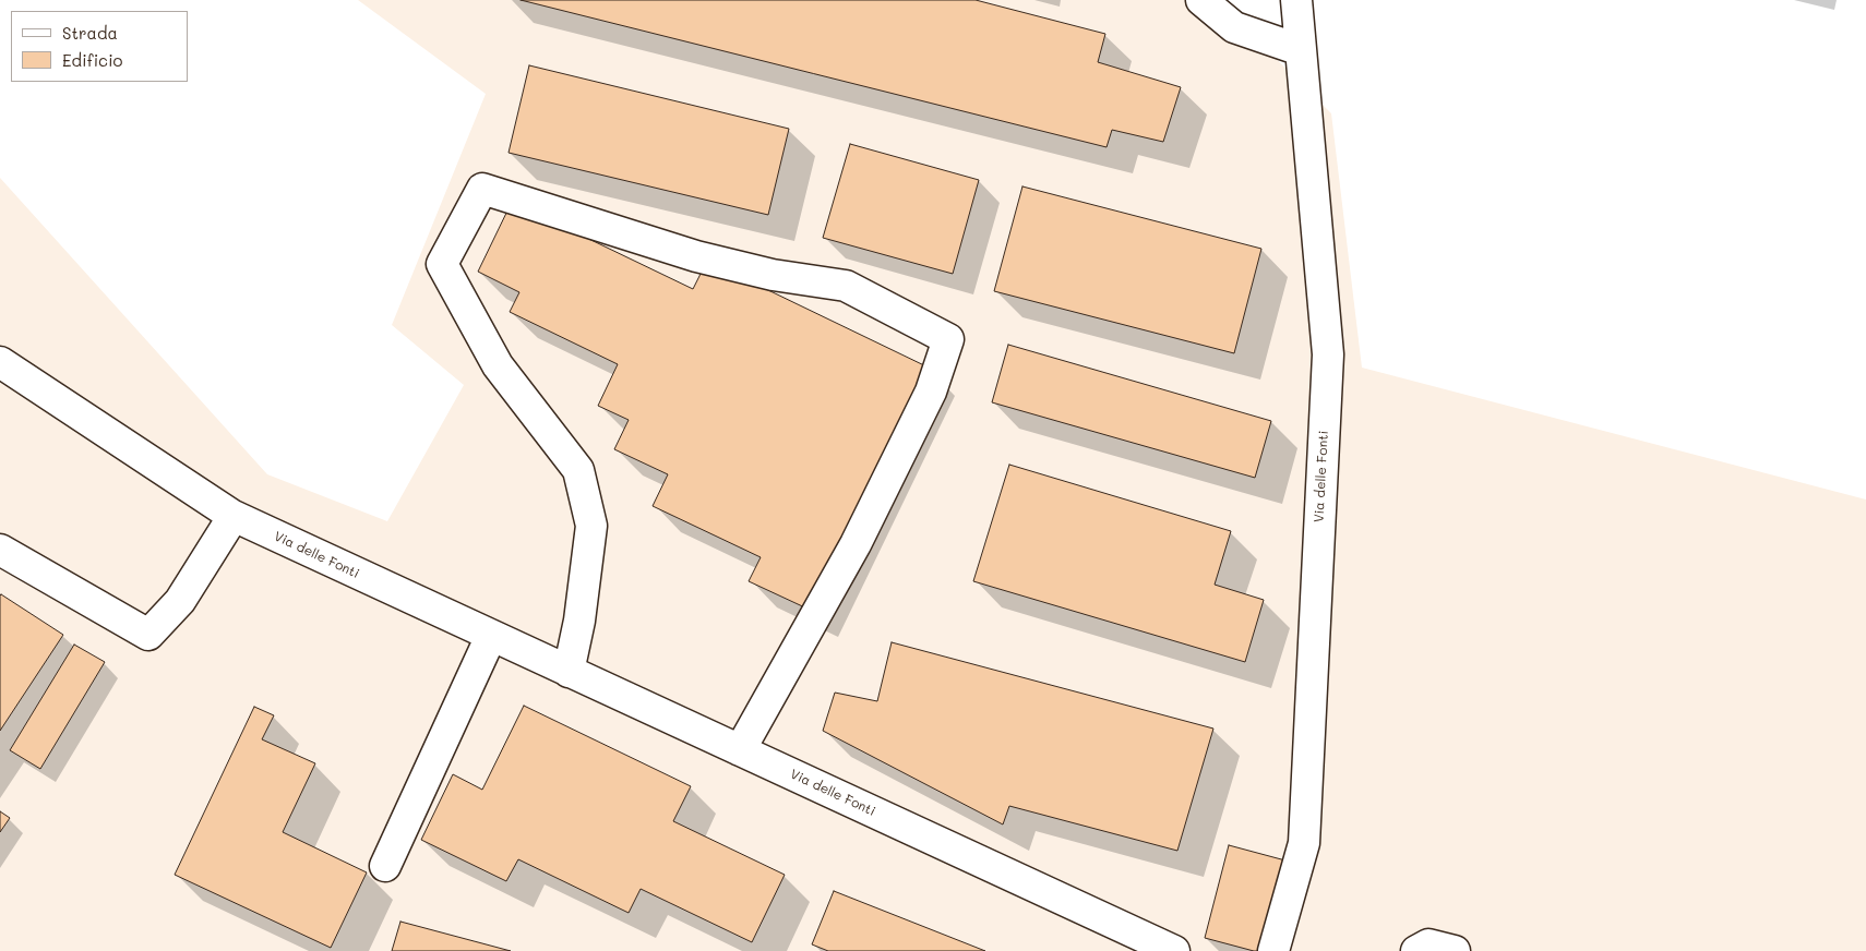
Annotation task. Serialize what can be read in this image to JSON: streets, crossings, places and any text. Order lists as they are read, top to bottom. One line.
{"streets":{"street":["Via delle Fonti"]},"legend":["Strada","Edificio"]}
